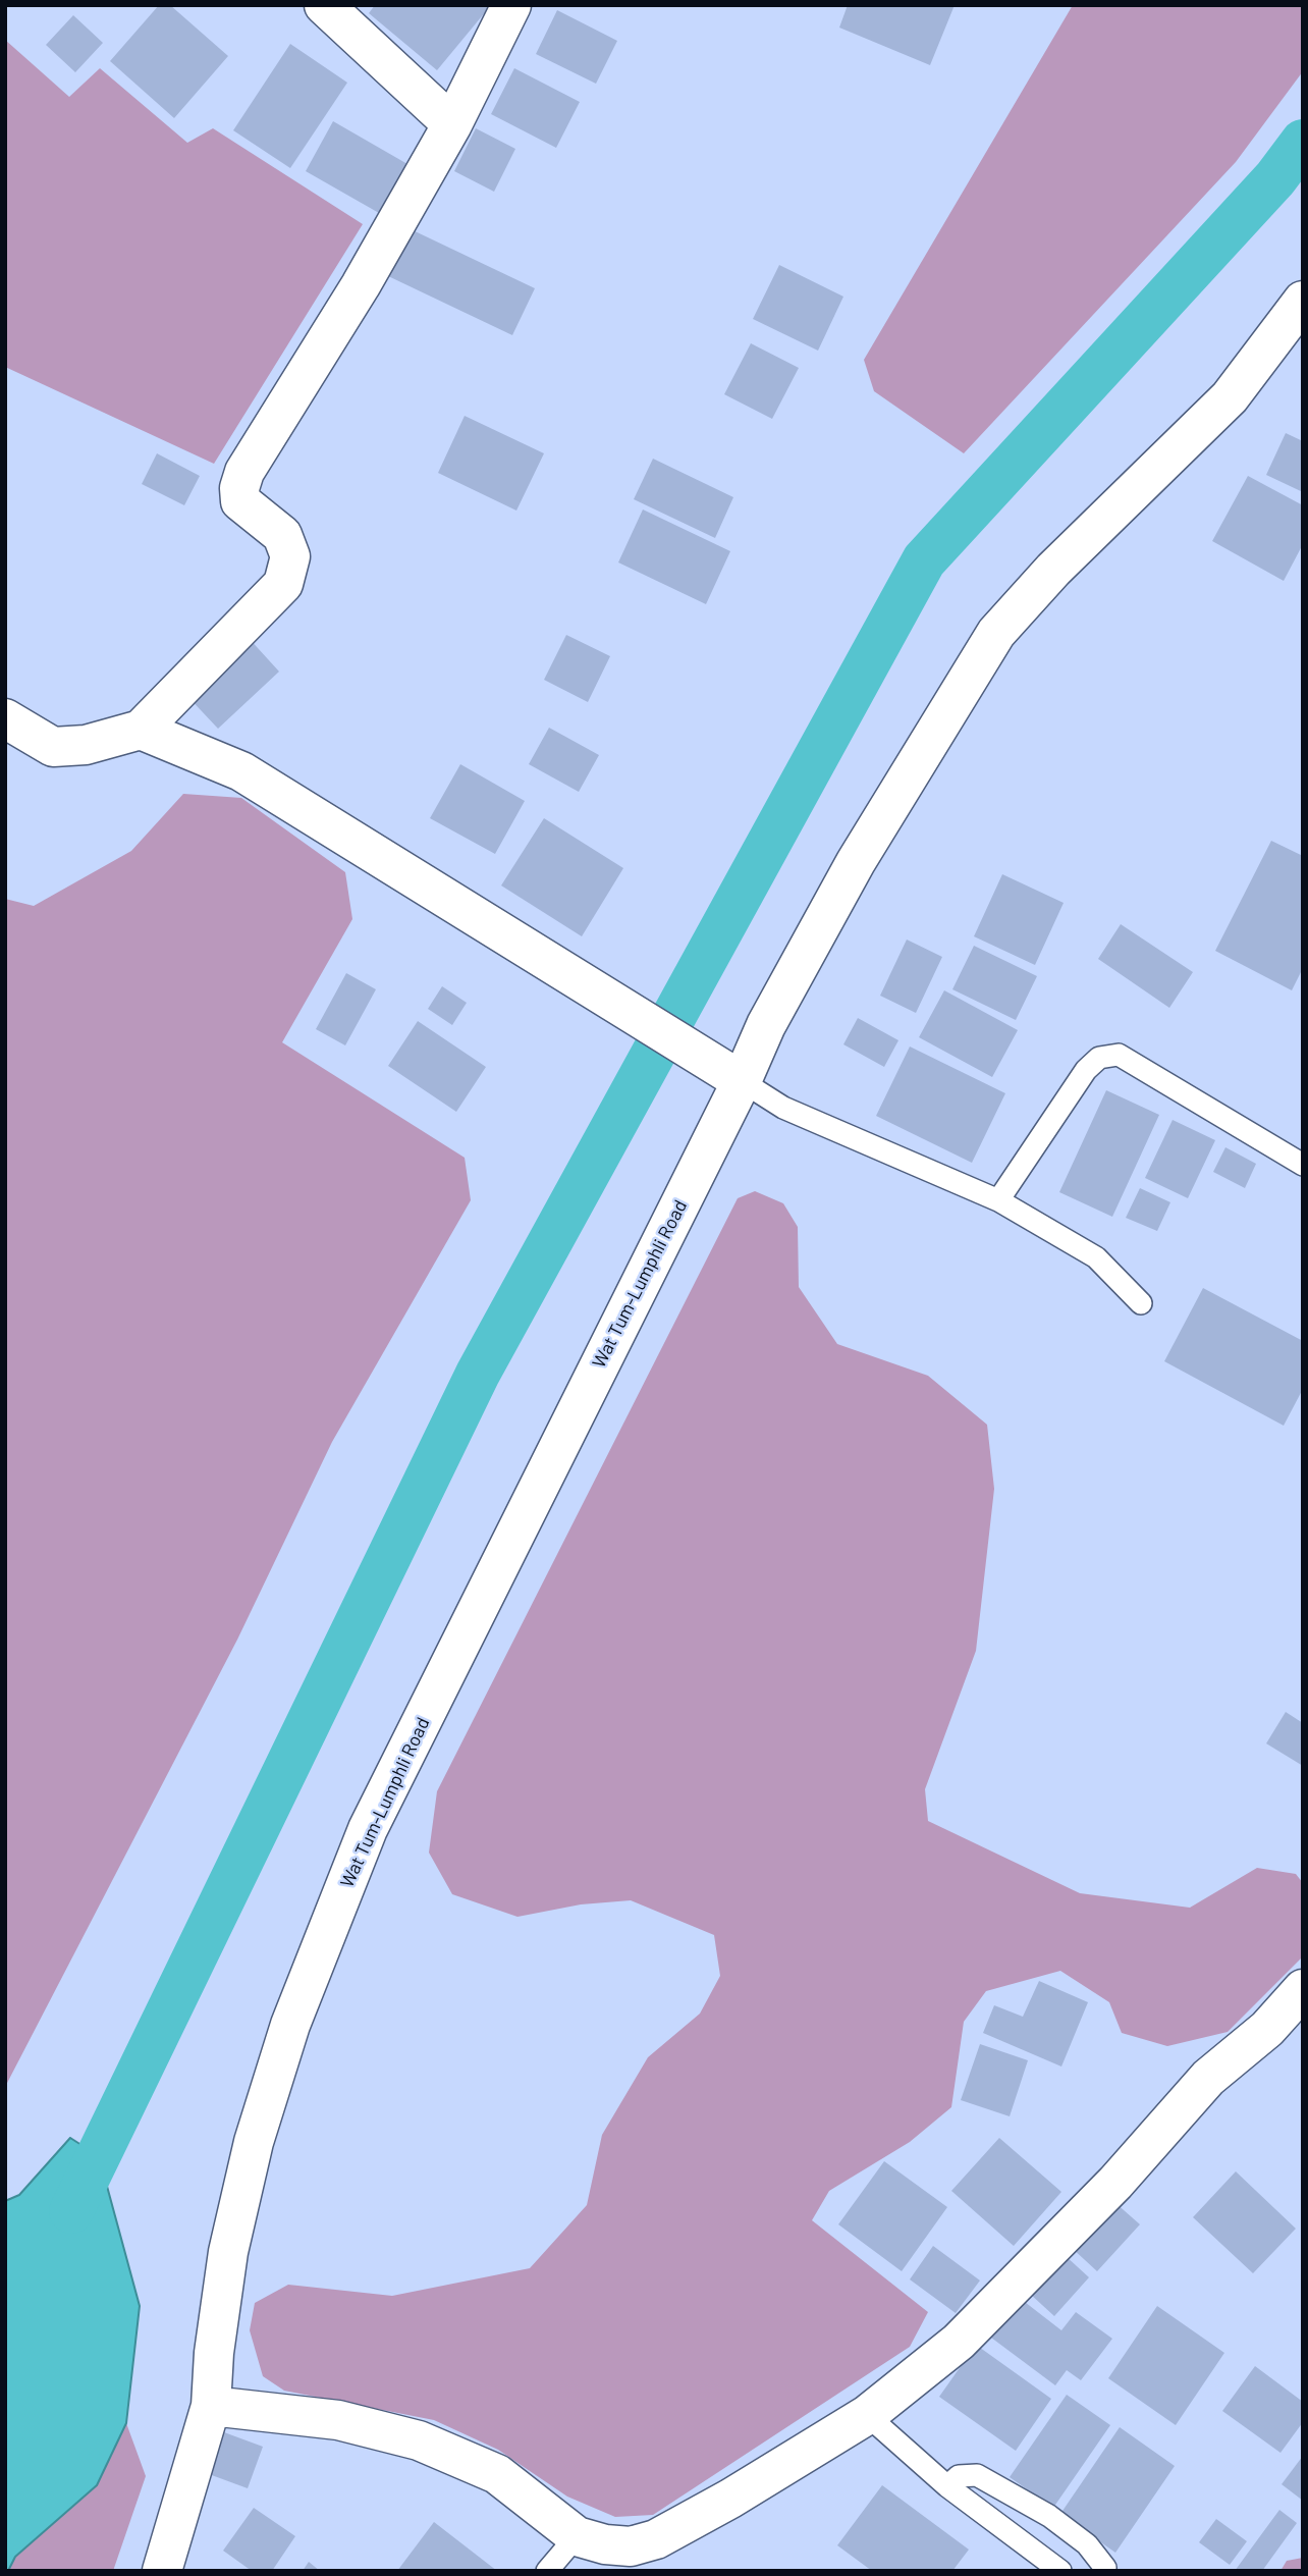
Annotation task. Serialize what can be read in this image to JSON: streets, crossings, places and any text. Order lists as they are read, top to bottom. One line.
{"streets":{"street":["Wat Tum-Lumphli Road"]}}
